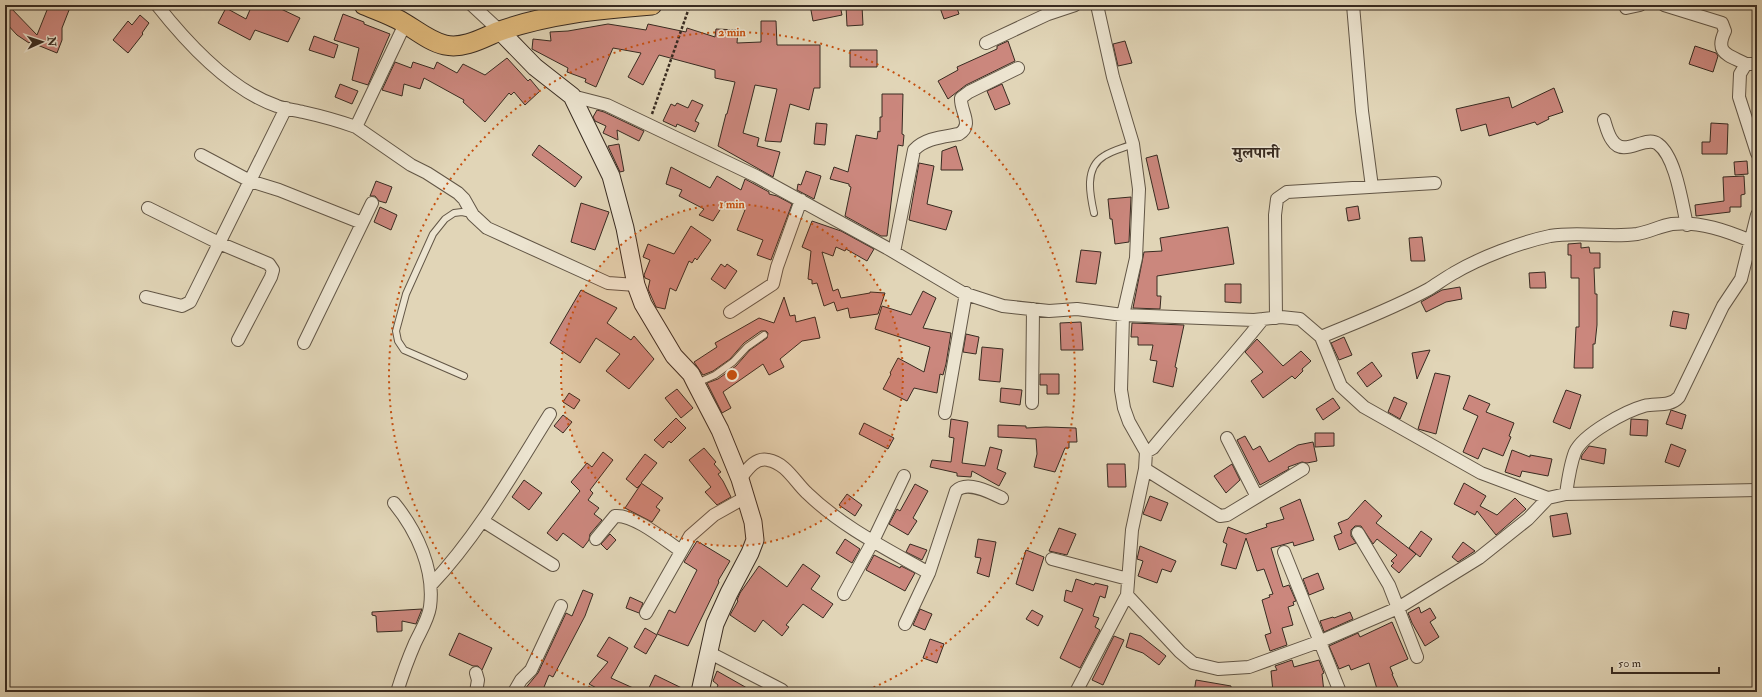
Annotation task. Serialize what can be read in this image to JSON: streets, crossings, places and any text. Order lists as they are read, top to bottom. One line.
{"districts":["मुलपानी"],"scale_bar":"50 m","north":"right","rings":["2 min","1 min"]}
